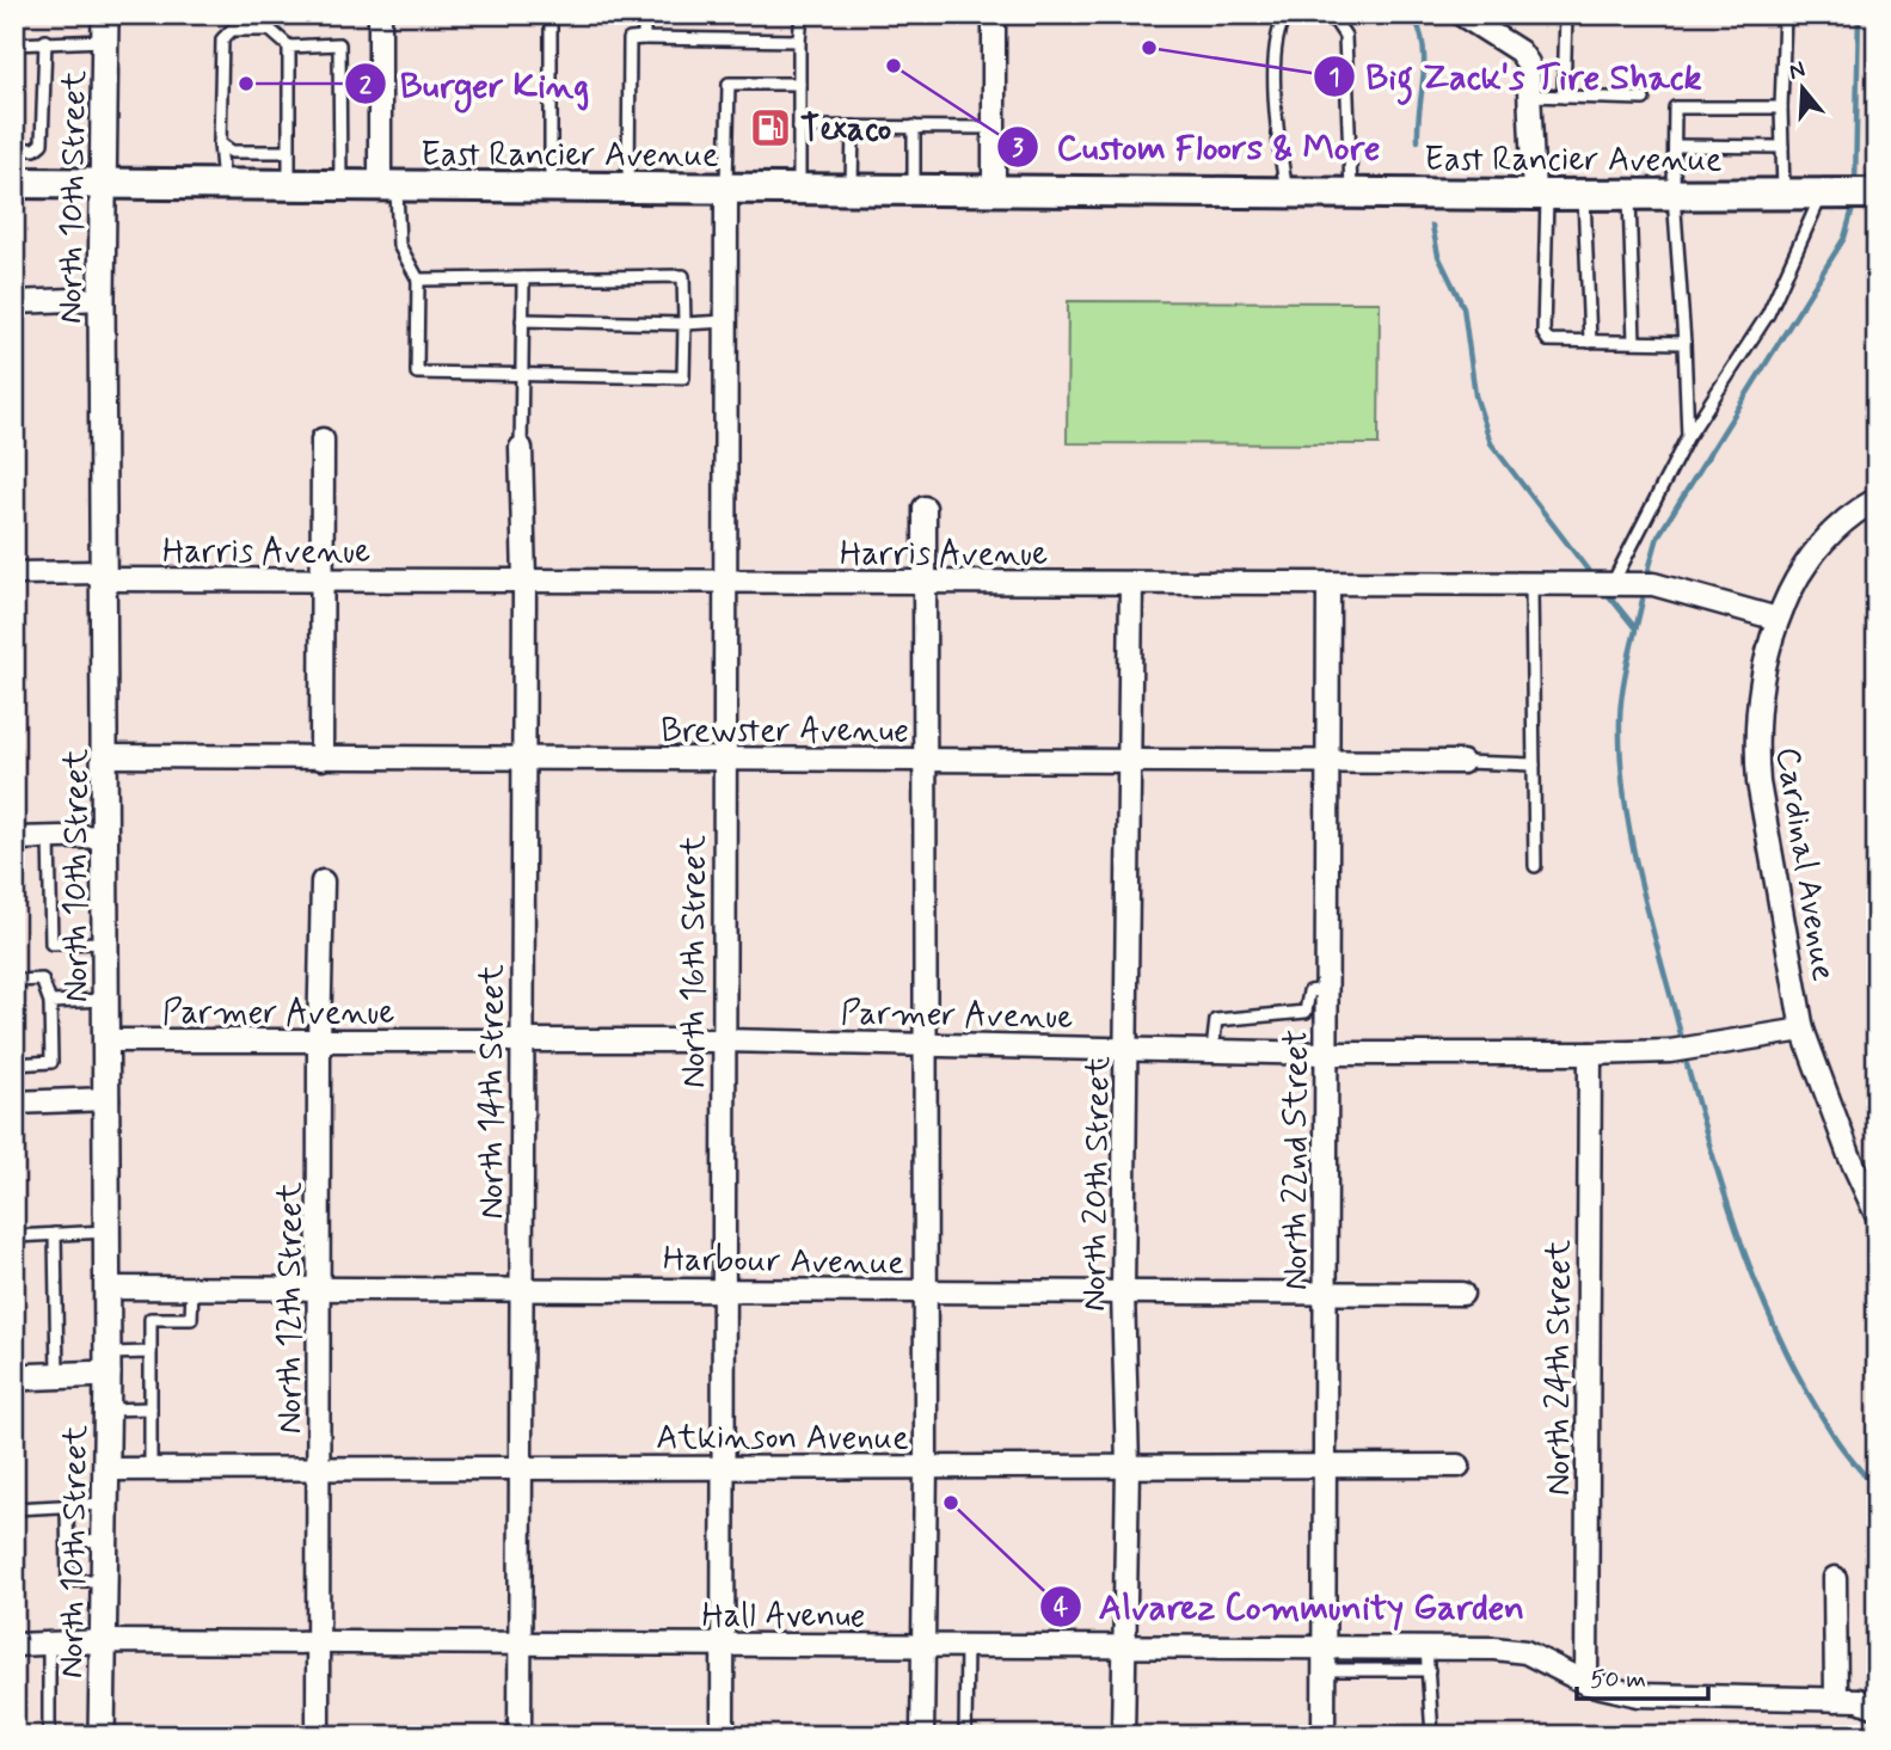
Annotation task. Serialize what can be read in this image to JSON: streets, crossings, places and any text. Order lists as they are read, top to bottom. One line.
{"streets":{"main road":["East Rancier Avenue"],"street":["North 10th Street","Harris Avenue","Brewster Avenue","Cardinal Avenue","North 16th Street","Parmer Avenue","North 14th Street","North 22nd Street","North 20th Street","Harbour Avenue","North 12th Street","North 24th Street","Atkinson Avenue","Hall Avenue"]},"crossings":[["East Rancier Avenue","North 10th Street"],["East Rancier Avenue","North 16th Street"],["North 10th Street","Harris Avenue"],["North 10th Street","Brewster Avenue"],["North 10th Street","Parmer Avenue"],["North 10th Street","Harbour Avenue"],["North 10th Street","Atkinson Avenue"],["North 10th Street","Hall Avenue"],["Harris Avenue","Cardinal Avenue"],["Harris Avenue","North 16th Street"],["Harris Avenue","North 14th Street"],["Harris Avenue","North 22nd Street"],["Harris Avenue","North 20th Street"],["Brewster Avenue","North 16th Street"],["Brewster Avenue","North 14th Street"],["Brewster Avenue","North 22nd Street"],["Brewster Avenue","North 20th Street"],["Cardinal Avenue","Parmer Avenue"],["North 16th Street","Parmer Avenue"],["North 16th Street","Harbour Avenue"],["North 16th Street","Atkinson Avenue"],["North 16th Street","Hall Avenue"],["Parmer Avenue","North 14th Street"],["Parmer Avenue","North 22nd Street"],["Parmer Avenue","North 20th Street"],["Parmer Avenue","North 12th Street"],["Parmer Avenue","North 24th Street"],["North 14th Street","Harbour Avenue"],["North 14th Street","Atkinson Avenue"],["North 14th Street","Hall Avenue"],["North 22nd Street","Harbour Avenue"],["North 22nd Street","Atkinson Avenue"],["North 22nd Street","Hall Avenue"],["North 20th Street","Harbour Avenue"],["North 20th Street","Atkinson Avenue"],["North 20th Street","Hall Avenue"],["Harbour Avenue","North 12th Street"],["North 12th Street","Atkinson Avenue"],["North 12th Street","Hall Avenue"],["North 24th Street","Hall Avenue"]],"places":{"other":["Big Zack's Tire Shack","Custom Floors & More","Burger King","Alvarez Community Garden"],"fuel station":["Texaco"]},"scale_bar":"50 m","north":"top"}
